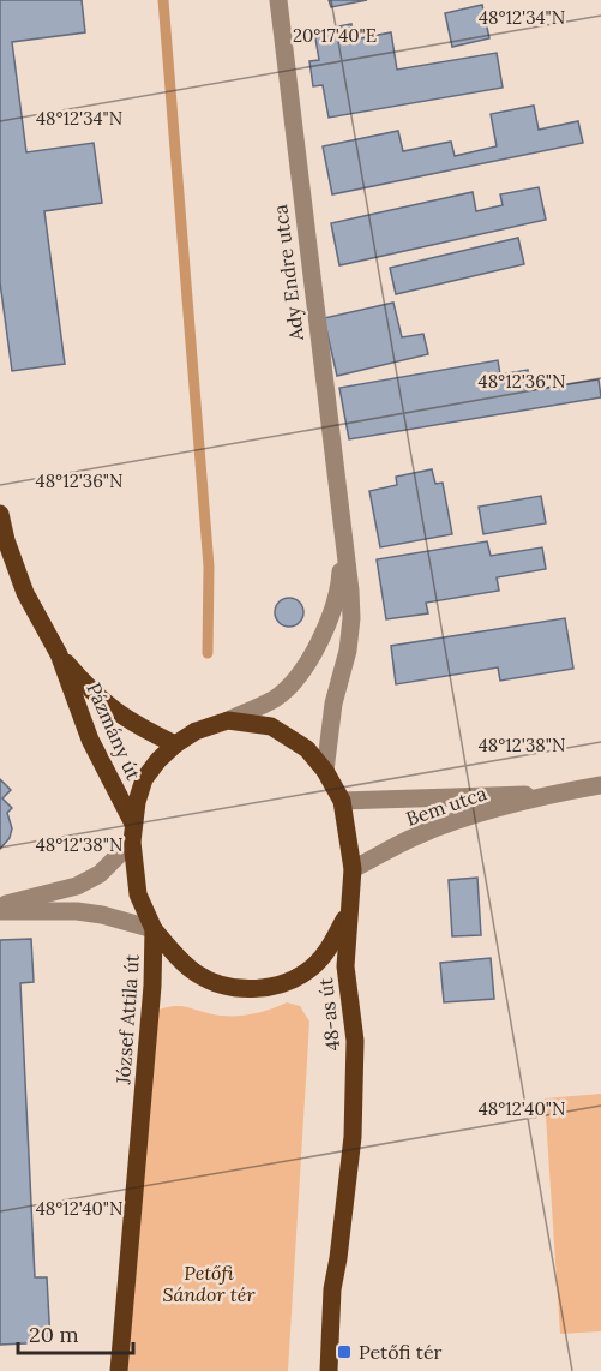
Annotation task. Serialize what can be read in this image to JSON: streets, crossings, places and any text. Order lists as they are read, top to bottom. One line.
{"streets":{"main road":["Pázmány út","48-as út","József Attila út"],"street":["Ady Endre utca","Bem utca"]},"crossings":[["Ady Endre utca","Pázmány út"],["Ady Endre utca","Bem utca"],["Ady Endre utca","48-as út"],["Ady Endre utca","József Attila út"],["Pázmány út","Bem utca"],["Pázmány út","48-as út"],["Pázmány út","József Attila út"],["Bem utca","48-as út"],["Bem utca","József Attila út"],["48-as út","József Attila út"]],"parks":["Petőfi Sándor tér"],"places":{"transit":["Petőfi tér"]},"scale_bar":"20 m","coordinates":["48°12'34\"N","20°17'40\"E","48°12'36\"N","48°12'38\"N","48°12'40\"N"]}
